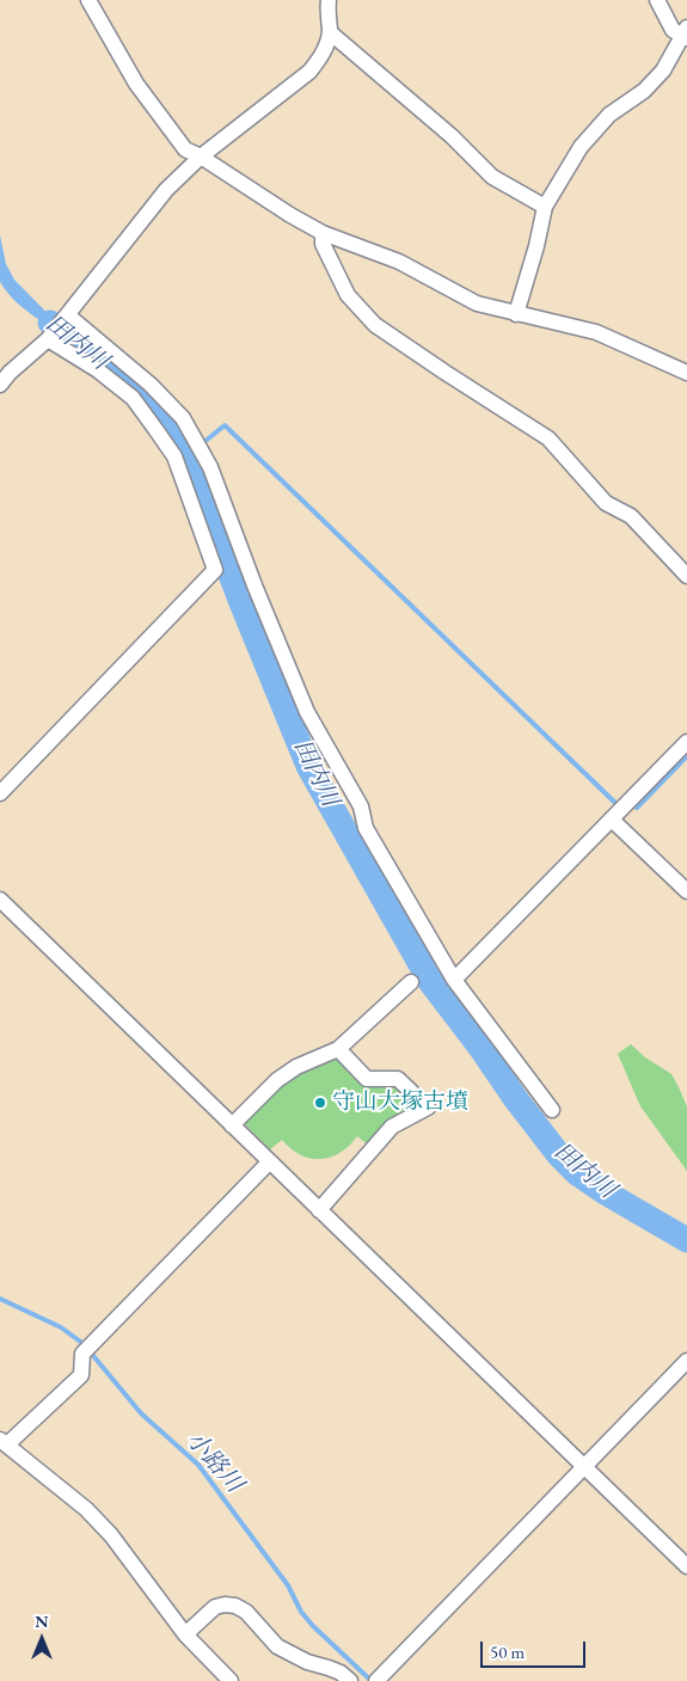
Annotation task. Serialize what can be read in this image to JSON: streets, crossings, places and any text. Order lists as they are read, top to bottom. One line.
{"water":["田内川","小路川"],"places":["守山大塚古墳"],"scale_bar":"50 m","north":"top"}
